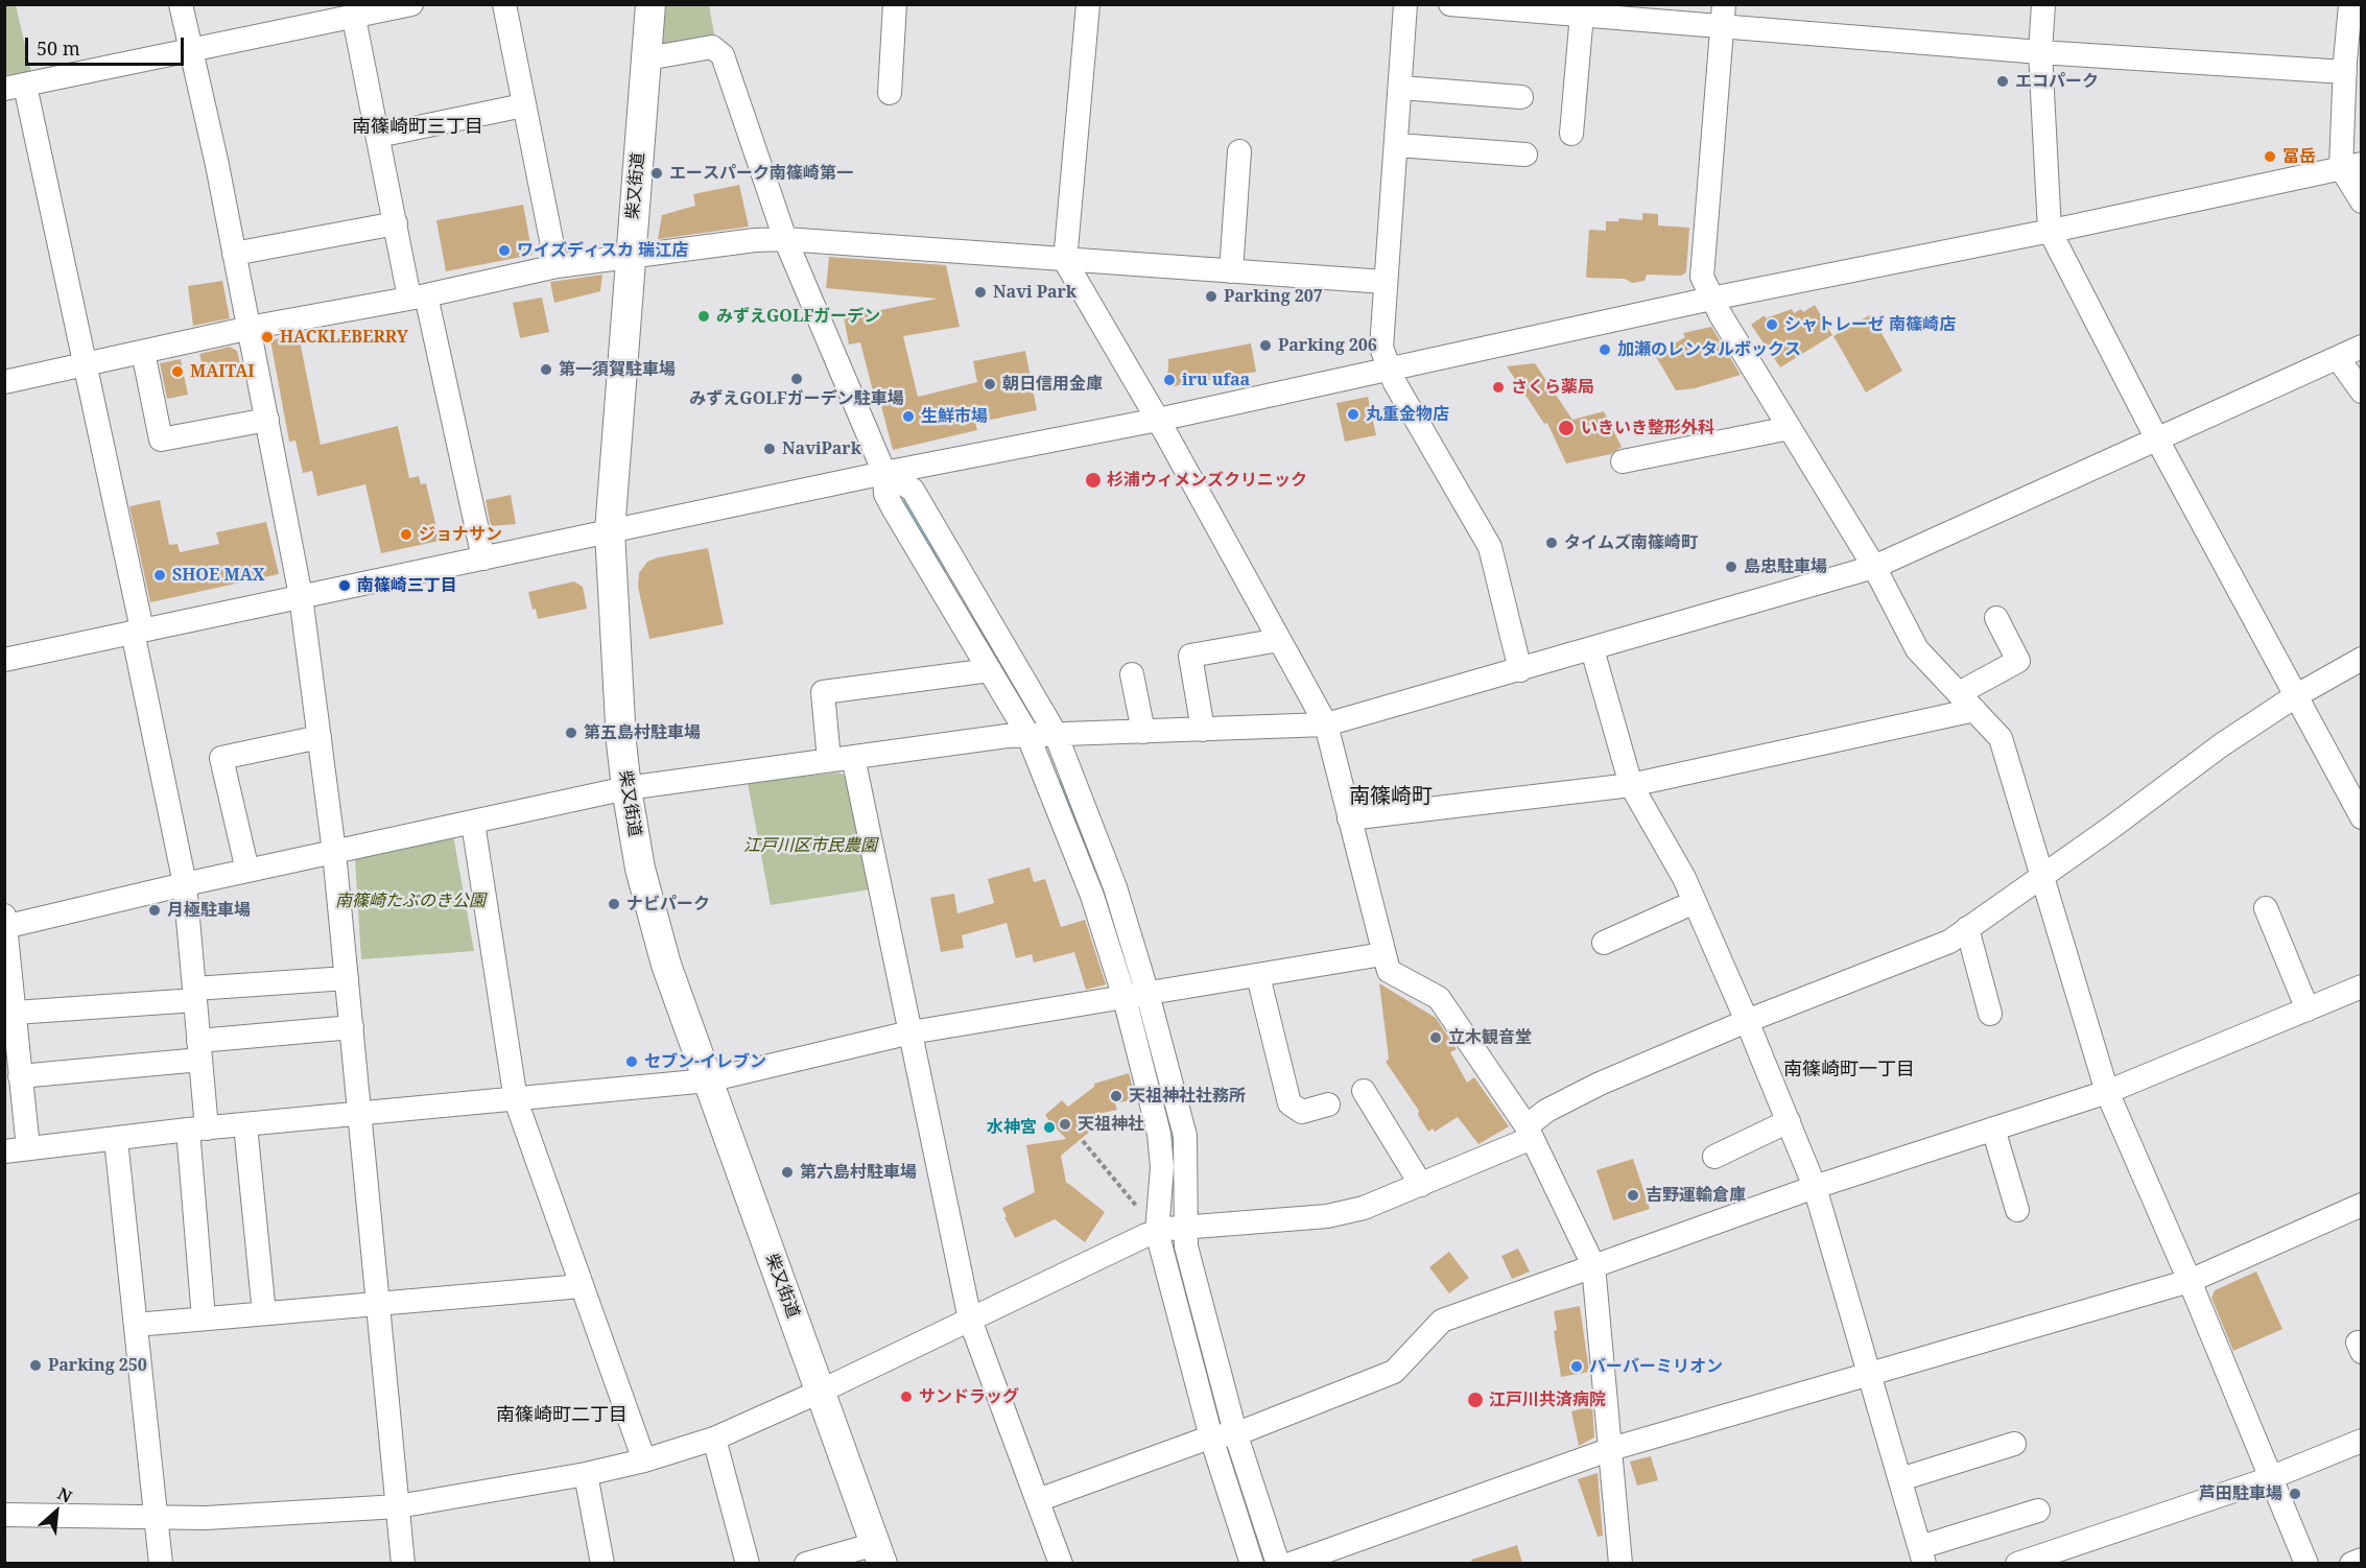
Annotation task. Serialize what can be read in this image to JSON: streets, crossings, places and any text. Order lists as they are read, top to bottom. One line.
{"streets":{"main road":["柴又街道"]},"districts":["南篠崎町三丁目","南篠崎町","南篠崎町一丁目","南篠崎町二丁目"],"parks":["江戸川区市民農園","南篠崎たぶのき公園"],"places":["エコパーク","冨岳","エースパーク南篠崎第一","ワイズディスカ 瑞江店","Navi Park","Parking 207","みずえGOLFガーデン","シャトレーゼ 南篠崎店","HACKLEBERRY","Parking 206","加瀬のレンタルボックス","第一須賀駐車場","MAITAI","みずえGOLFガーデン駐車場","iru ufaa","朝日信用金庫","さくら薬局","丸重金物店","生鮮市場","いきいき整形外科","NaviPark","杉浦ウィメンズクリニック","ジョナサン","タイムズ南篠崎町","島忠駐車場","SHOE MAX","南篠崎三丁目","第五島村駐車場","ナビパーク","月極駐車場","立木観音堂","セブン-イレブン","天祖神社社務所","天祖神社","水神宮","第六島村駐車場","吉野運輸倉庫","Parking 250","バーバーミリオン","サンドラッグ","江戸川共済病院","芦田駐車場"],"scale_bar":"50 m","north":"top right"}
